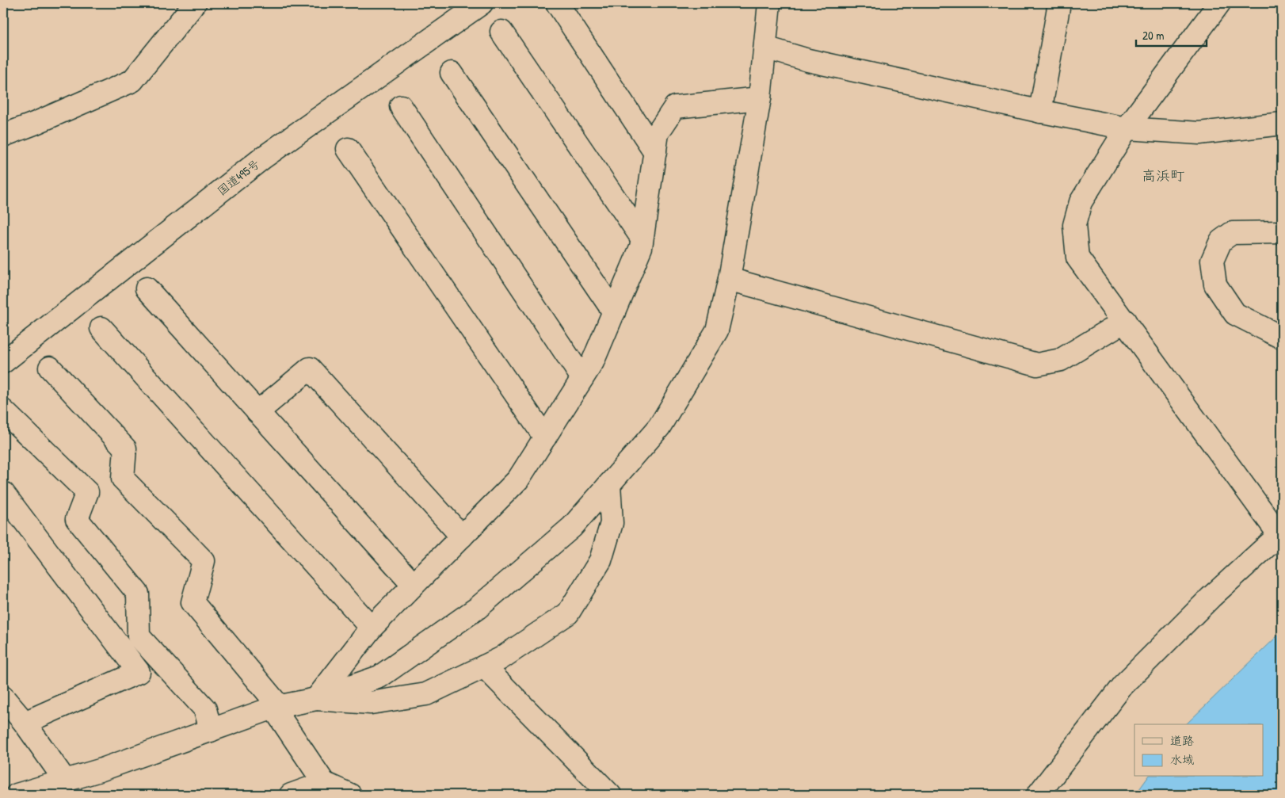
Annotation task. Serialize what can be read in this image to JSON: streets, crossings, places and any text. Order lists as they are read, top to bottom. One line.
{"streets":{"main road":["国道495号"]},"districts":["高浜町"],"legend":["道路","水域"],"scale_bar":"20 m"}
